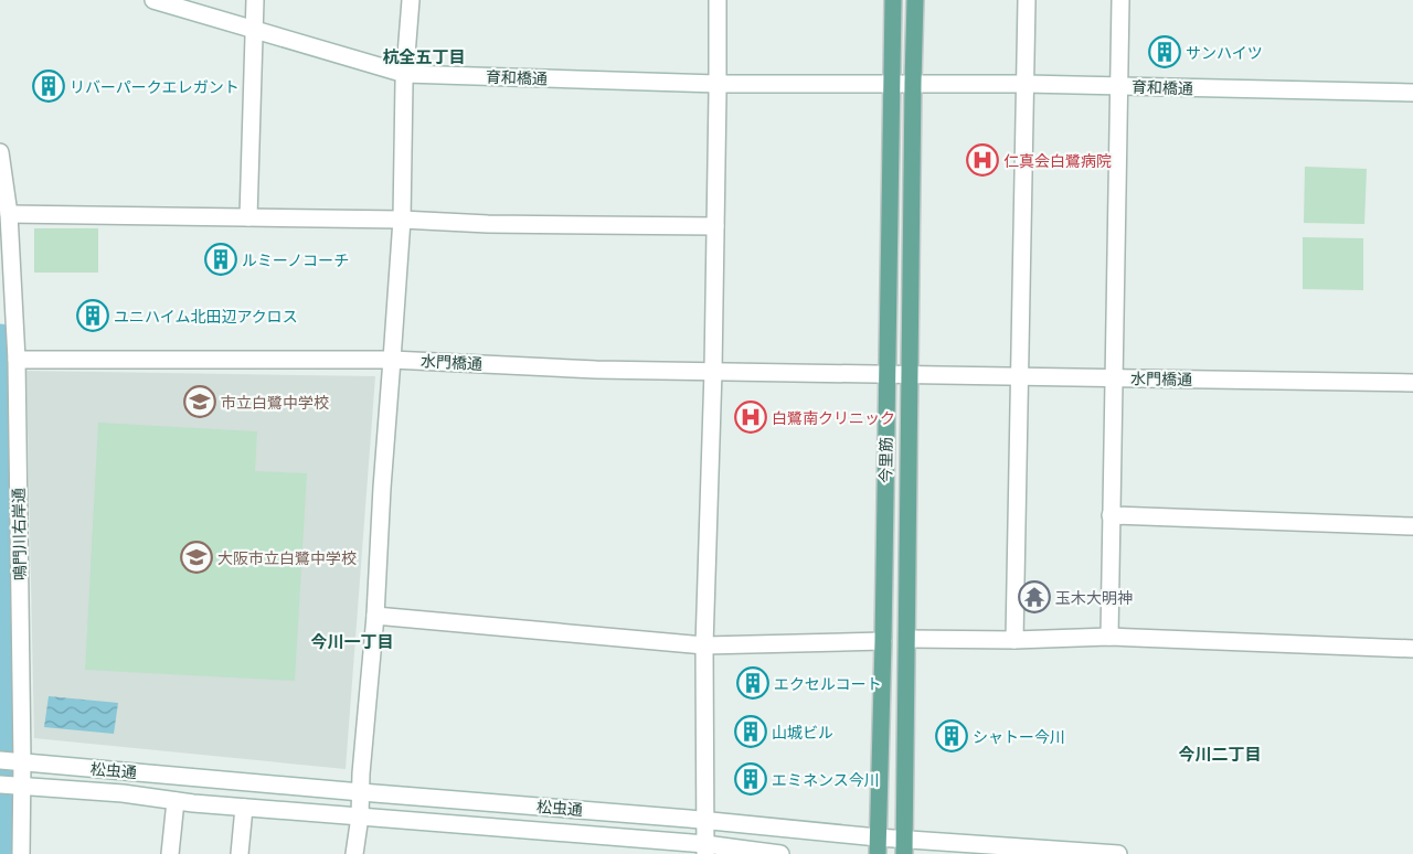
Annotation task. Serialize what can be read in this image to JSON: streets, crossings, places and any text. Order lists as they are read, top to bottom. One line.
{"streets":{"main road":["今里筋"],"street":["育和橋通","水門橋通","鳴門川右岸通","松虫通"]},"crossings":[["育和橋通","今里筋"],["水門橋通","今里筋"],["水門橋通","鳴門川右岸通"],["今里筋","松虫通"],["鳴門川右岸通","松虫通"]],"districts":["杭全五丁目","今川一丁目","今川二丁目"],"places":{"building":["サンハイツ","リバーパークエレガント","ルミーノコーチ","ユニハイム北田辺アクロス","エクセルコート","山城ビル","シャトー今川","エミネンス今川"],"hospital":["仁真会白鷺病院","白鷺南クリニック"],"school or university":["市立白鷺中学校","大阪市立白鷺中学校"],"temple":["玉木大明神"]}}
